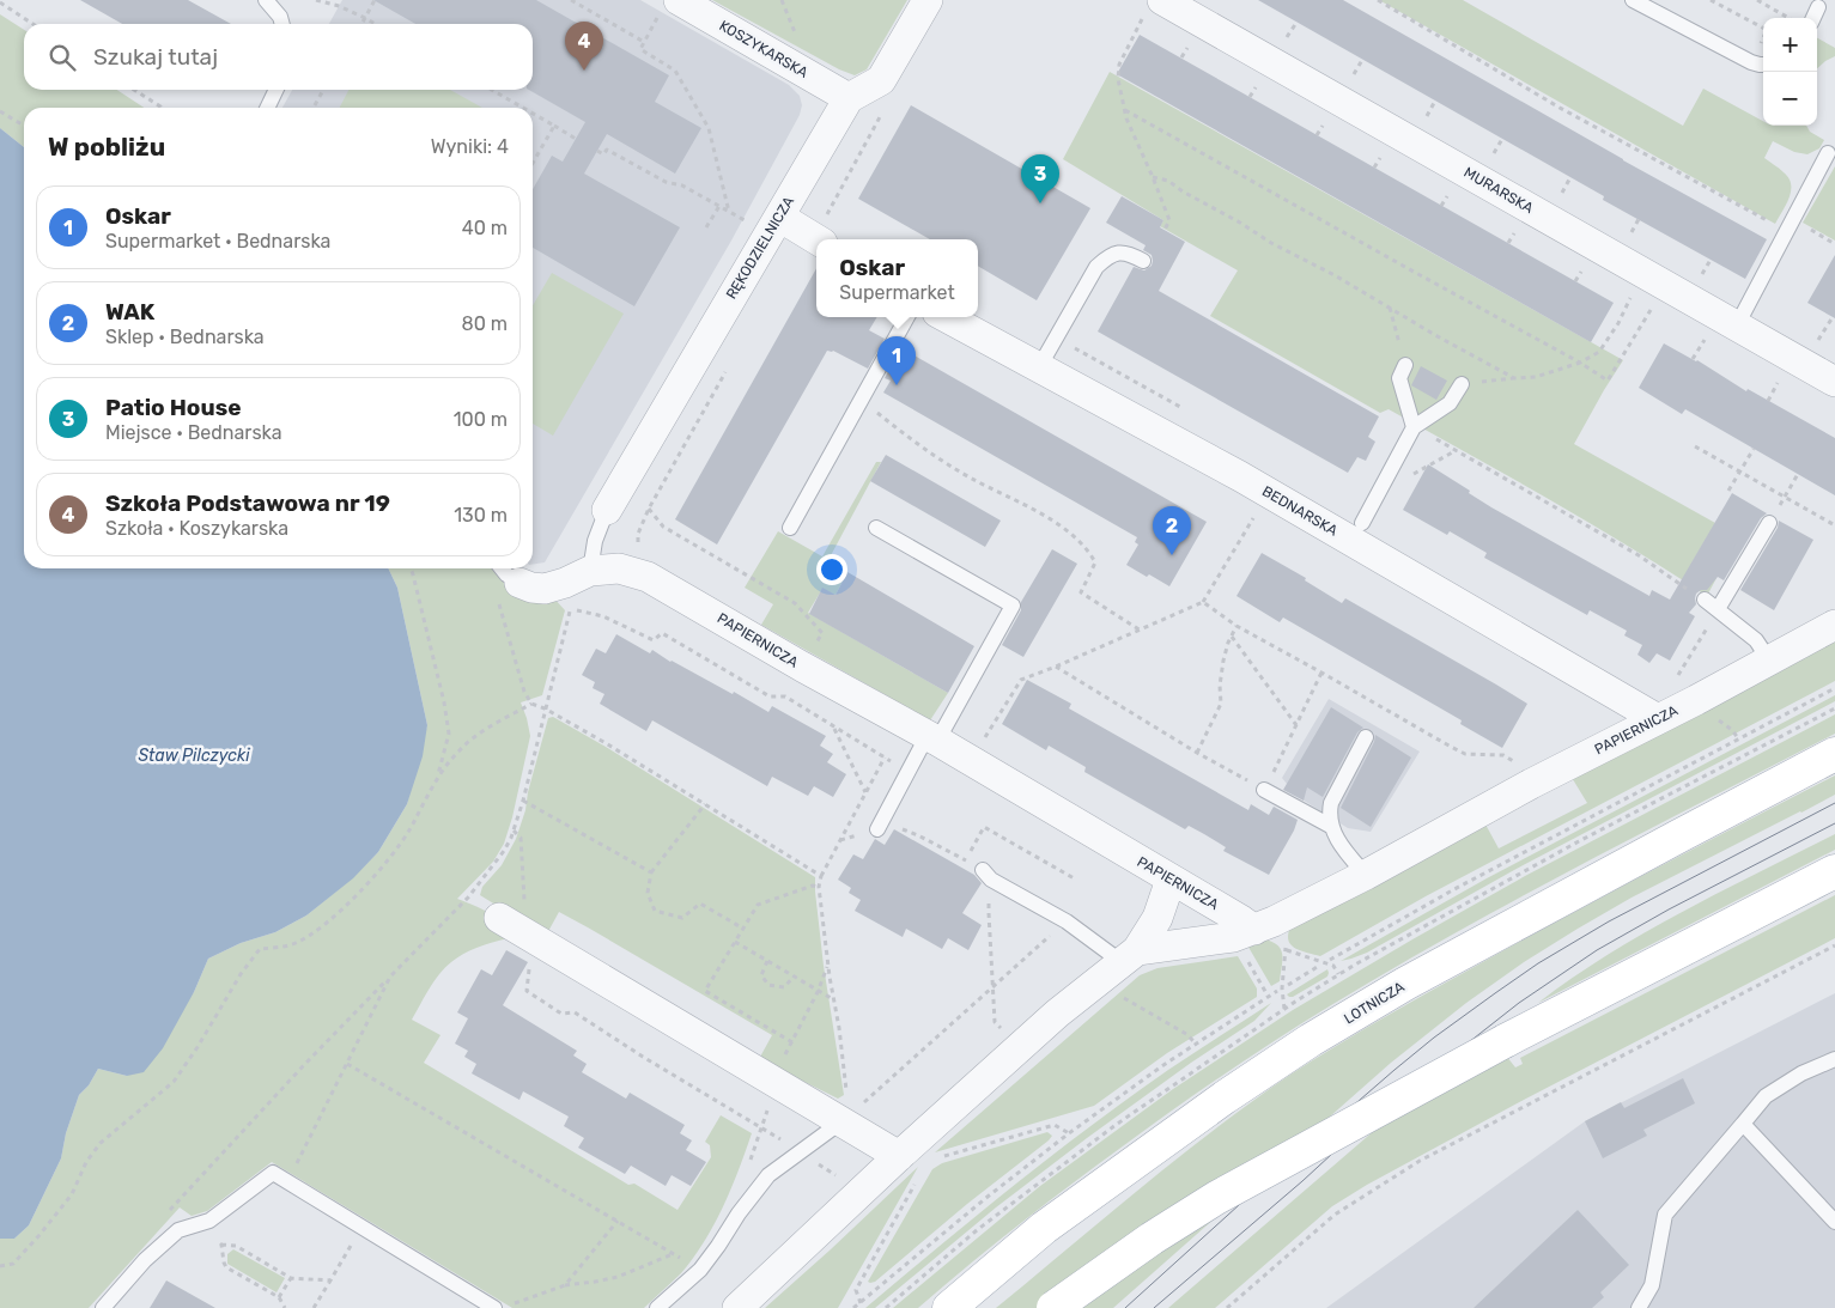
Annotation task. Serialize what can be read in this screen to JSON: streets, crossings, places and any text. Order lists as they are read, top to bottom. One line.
{"streets":{"main road":["LOTNICZA"],"street":["KOSZYKARSKA","MURARSKA","RĘKODZIELNICZA","BEDNARSKA","PAPIERNICZA"]},"crossings":[["KOSZYKARSKA","RĘKODZIELNICZA"],["BEDNARSKA","PAPIERNICZA"]],"water":["Staw Pilczycki"],"page":{"map_buttons":["+","−"],"pins":["4","3","1","2"],"search":"Szukaj tutaj","heading":["W pobliżu","Wyniki: 4"],"list":[{"mark":"1","name":"Oskar","note":"Supermarket · Bednarska","value":"40 m"},{"mark":"2","name":"WAK","note":"Sklep · Bednarska","value":"80 m"},{"mark":"3","name":"Patio House","note":"Miejsce · Bednarska","value":"100 m"},{"mark":"4","name":"Szkoła Podstawowa nr 19","note":"Szkoła · Koszykarska","value":"130 m"}],"popup":["Oskar","Supermarket"]}}
